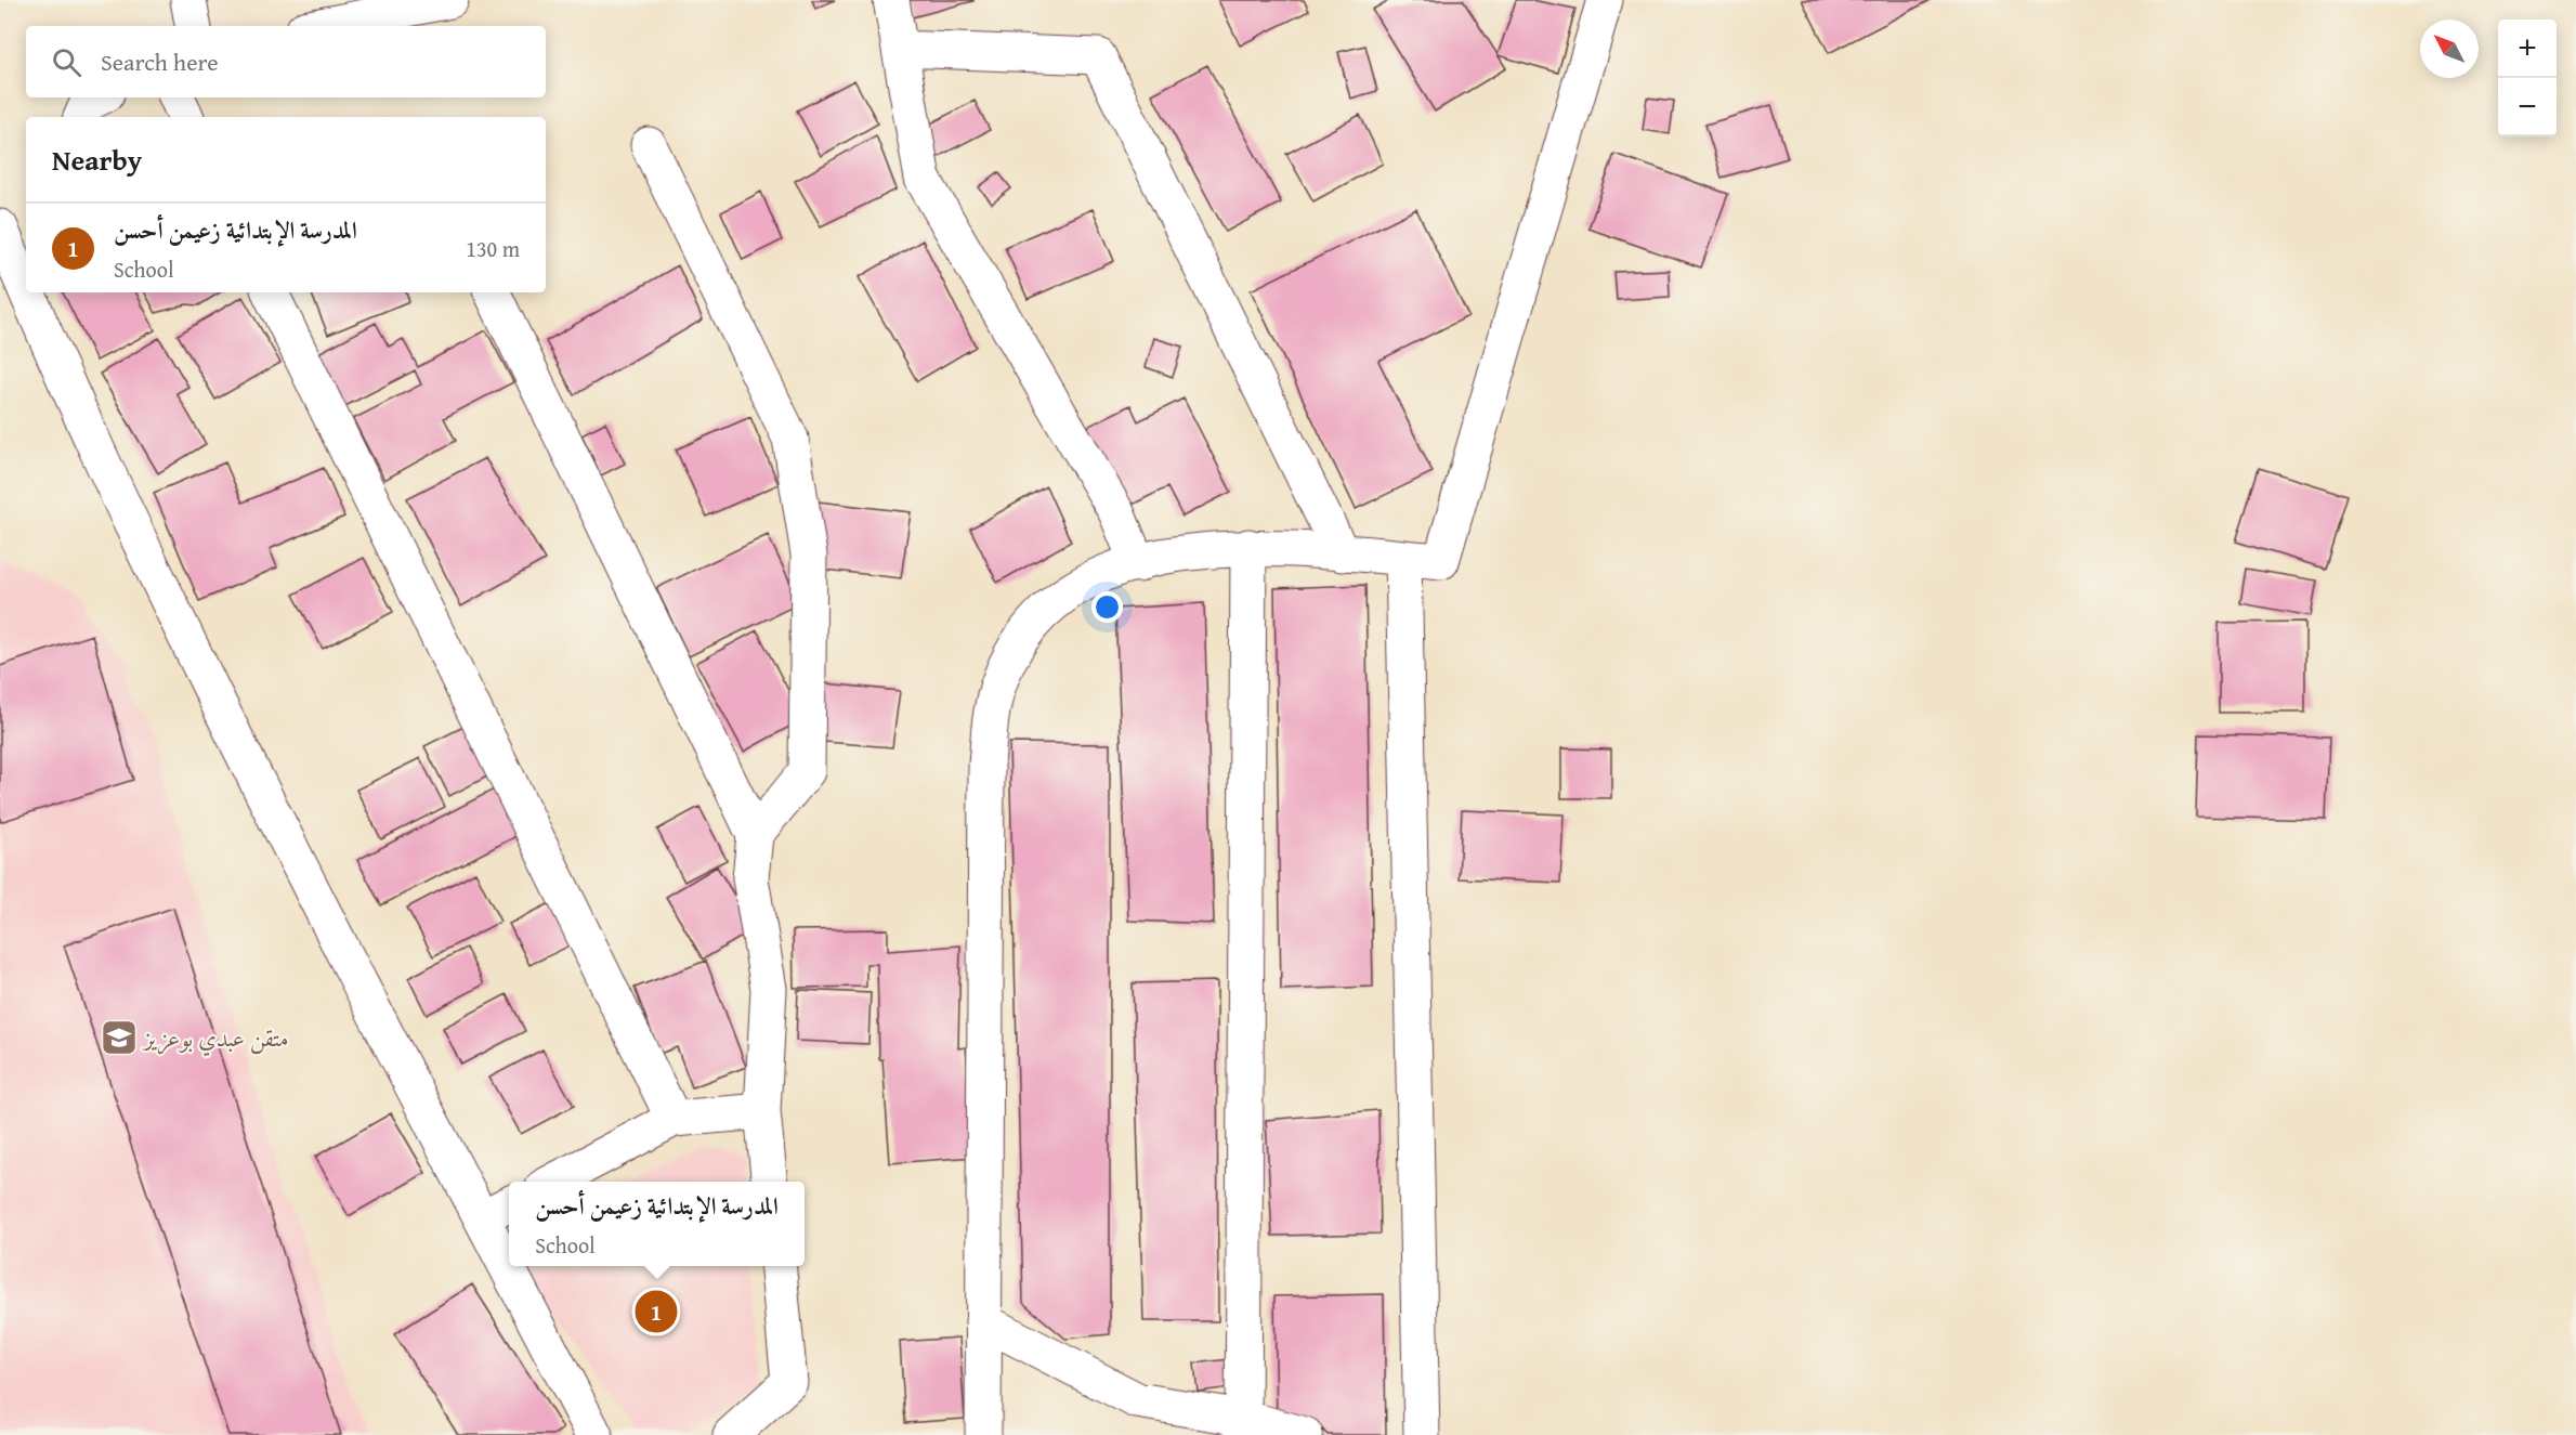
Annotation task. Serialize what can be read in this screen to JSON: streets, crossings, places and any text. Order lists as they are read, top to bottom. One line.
{"places":{"school or university":["متقن عبدي بوعزيز"]},"north":"top left","page":{"map_buttons":["+","−"],"search":"Search here","heading":"Nearby","list":[{"mark":"1","name":"المدرسة الإبتدائية زعيمن أحسن","note":"School","value":"130 m"}],"popup":["المدرسة الإبتدائية زعيمن أحسن","School"],"pins":"1"}}
